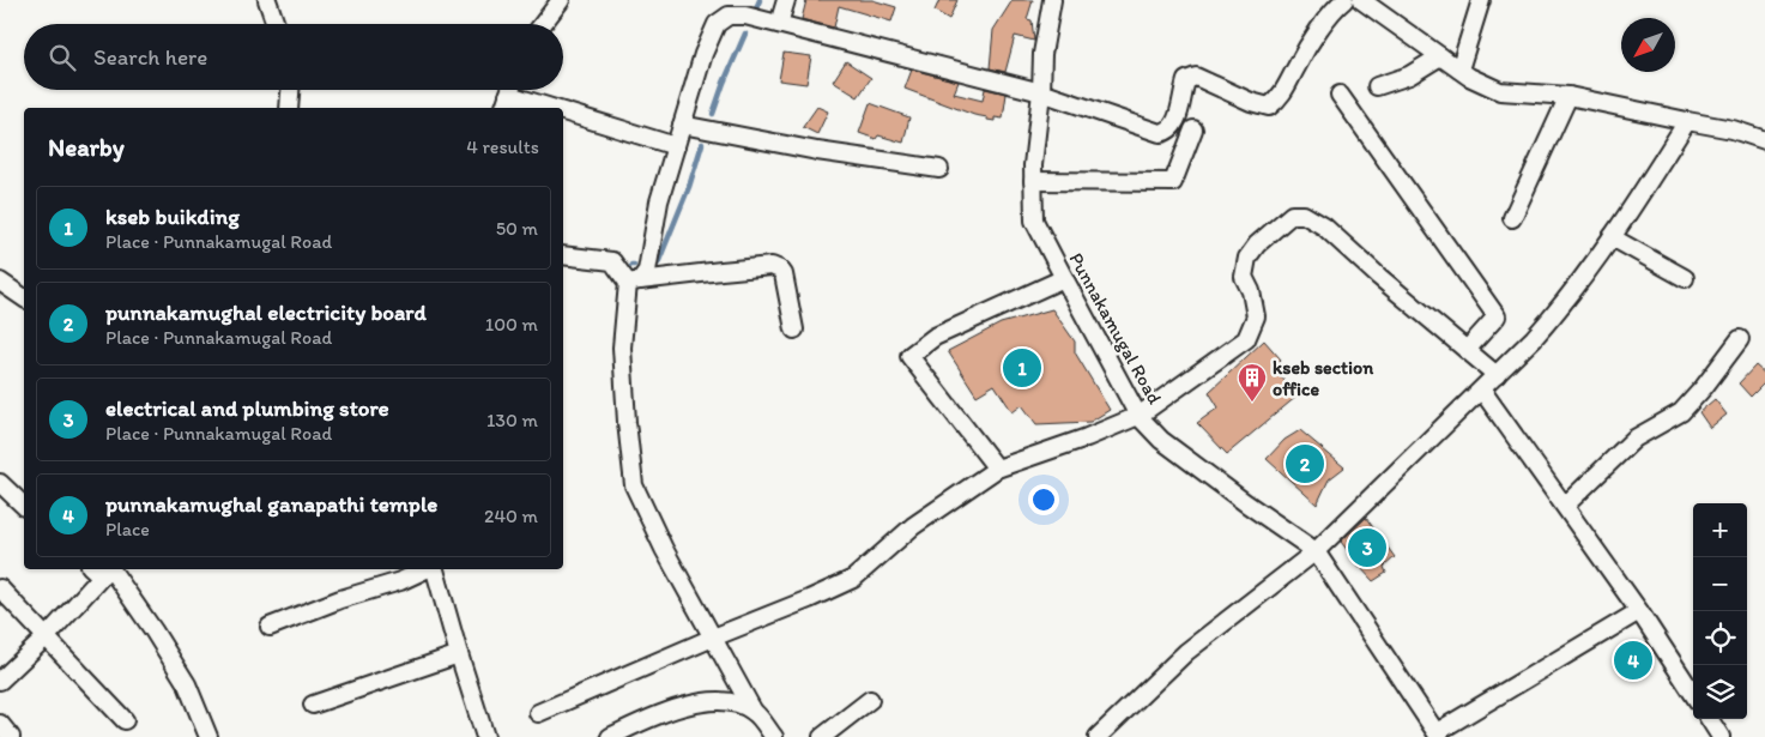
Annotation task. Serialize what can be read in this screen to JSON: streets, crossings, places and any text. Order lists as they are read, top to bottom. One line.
{"streets":{"street":["Punnakamugal Road"]},"places":{"building":["kseb section office"]},"north":"bottom left","page":{"search":"Search here","heading":["Nearby","4 results"],"list":[{"mark":"1","name":"kseb buikding","note":"Place · Punnakamugal Road","value":"50 m"},{"mark":"2","name":"punnakamughal electricity board","note":"Place · Punnakamugal Road","value":"100 m"},{"mark":"3","name":"electrical and plumbing store","note":"Place · Punnakamugal Road","value":"130 m"},{"mark":"4","name":"punnakamughal ganapathi temple","note":"Place","value":"240 m"}],"pins":["1","2","3","4"],"map_buttons":["+","−"]}}
